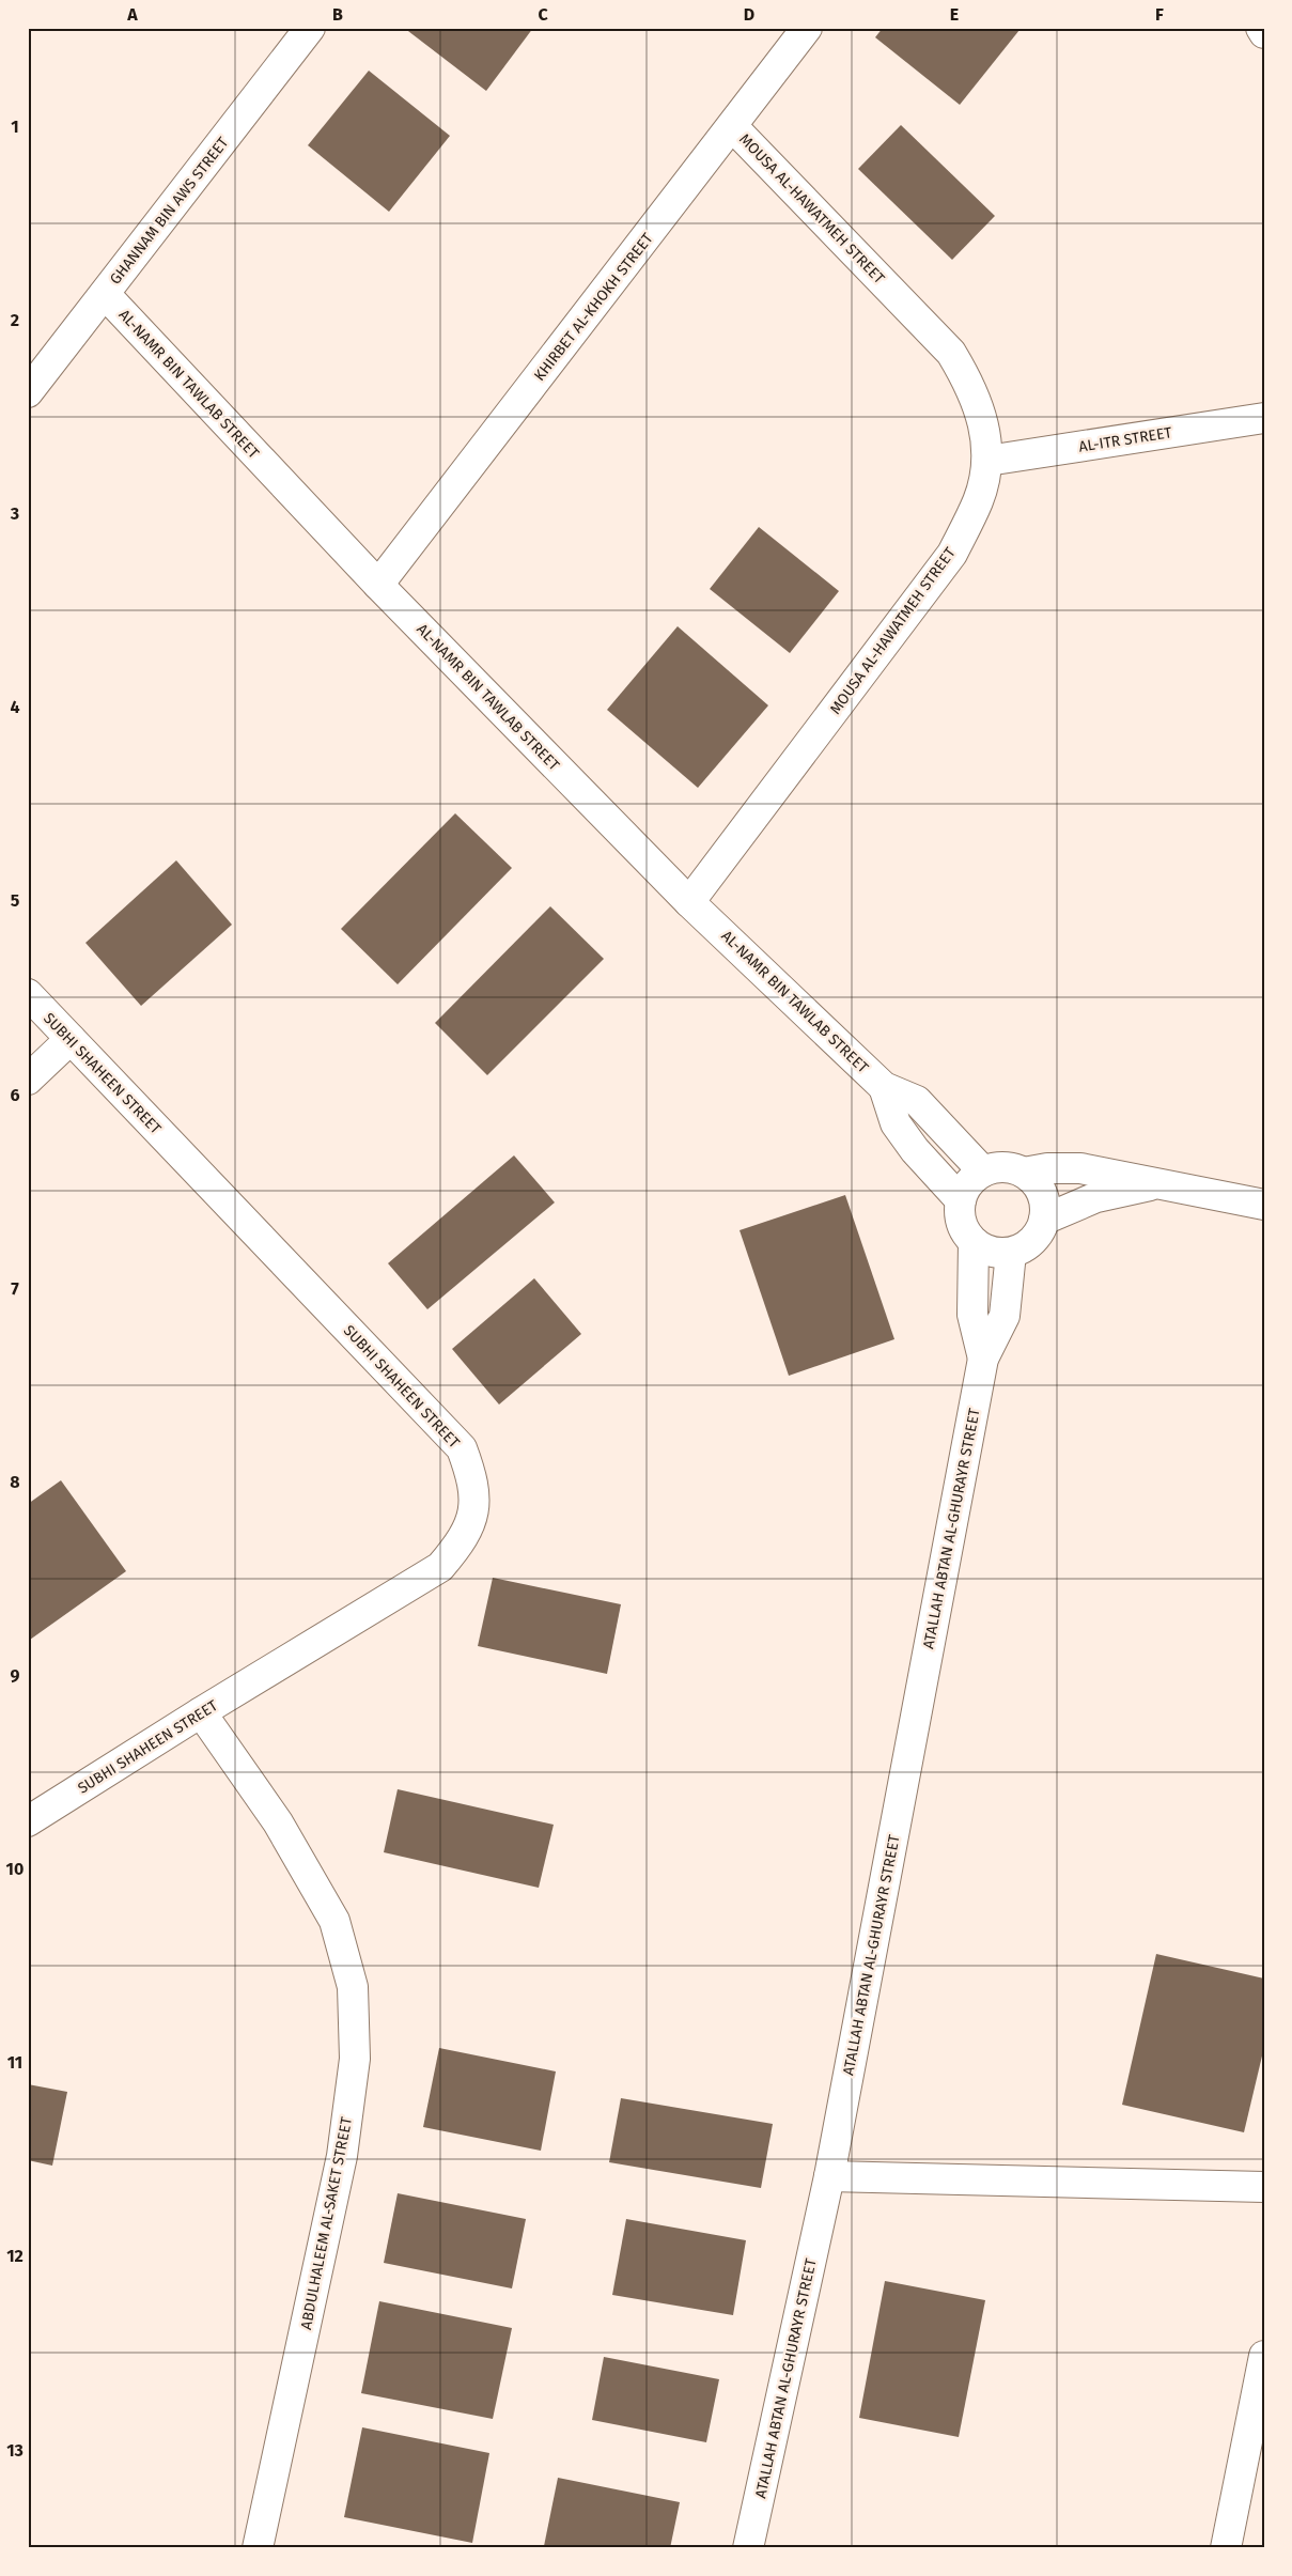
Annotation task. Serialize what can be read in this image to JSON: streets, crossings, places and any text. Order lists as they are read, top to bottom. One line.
{"streets":{"street":["MOUSA AL-HAWATMEH STREET","GHANNAM BIN AWS STREET","KHIRBET AL-KHOKH STREET","AL-NAMR BIN TAWLAB STREET","AL-ITR STREET","SUBHI SHAHEEN STREET","ATALLAH ABTAN AL-GHURAYR STREET","ABDULHALEEM AL-SAKET STREET"]},"crossings":[["MOUSA AL-HAWATMEH STREET","KHIRBET AL-KHOKH STREET"],["MOUSA AL-HAWATMEH STREET","AL-NAMR BIN TAWLAB STREET"],["MOUSA AL-HAWATMEH STREET","AL-ITR STREET"],["GHANNAM BIN AWS STREET","AL-NAMR BIN TAWLAB STREET"],["KHIRBET AL-KHOKH STREET","AL-NAMR BIN TAWLAB STREET"],["AL-NAMR BIN TAWLAB STREET","ATALLAH ABTAN AL-GHURAYR STREET"],["SUBHI SHAHEEN STREET","ABDULHALEEM AL-SAKET STREET"]],"grid":{"columns":["A","B","C","D","E","F"],"rows":["1","2","3","4","5","6","7","8","9","10","11","12","13"]}}
